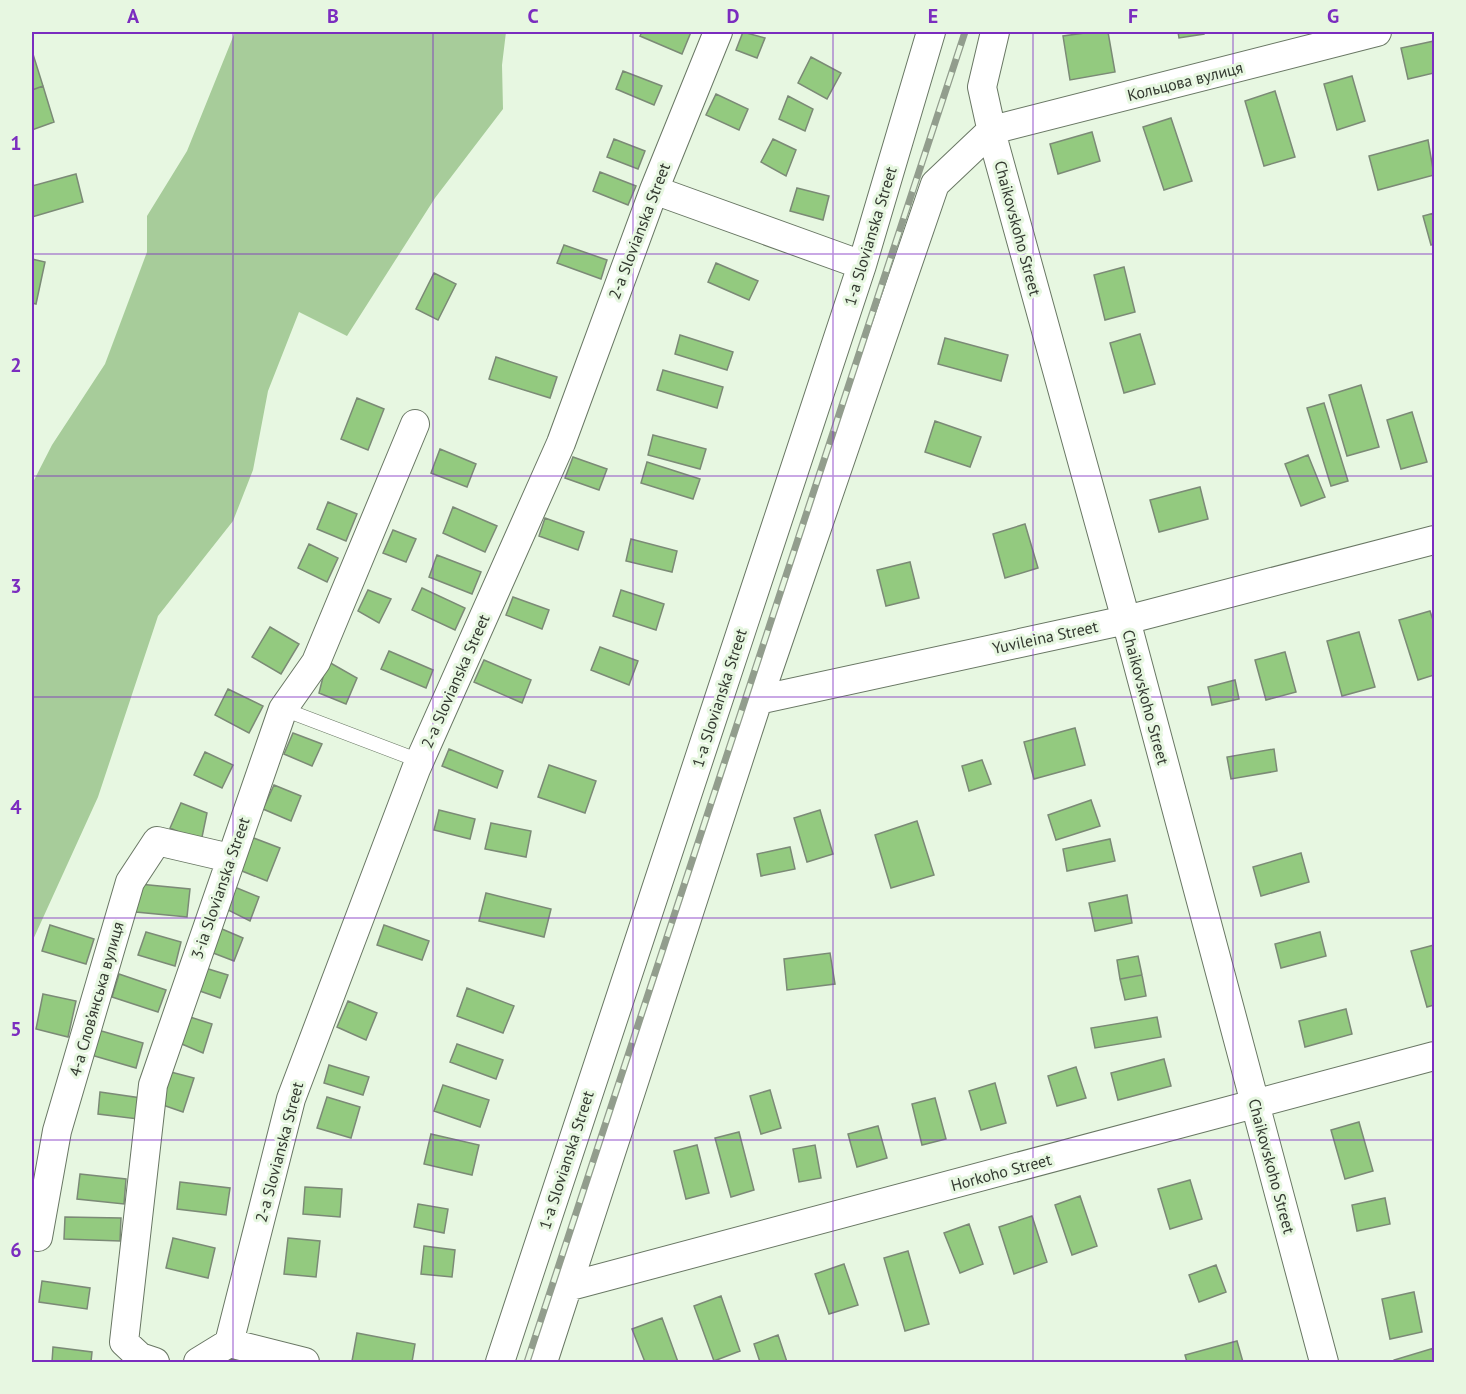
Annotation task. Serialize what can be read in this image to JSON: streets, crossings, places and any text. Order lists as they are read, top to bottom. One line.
{"streets":{"street":["Кольцова вулиця","Chaikovskoho Street","2-a Slovianska Street","1-a Slovianska Street","Yuvileina Street","3-ia Slovianska Street","4-а Слов’янська вулиця","Horkoho Street"]},"crossings":[["Кольцова вулиця","Chaikovskoho Street"],["Chaikovskoho Street","Yuvileina Street"],["Chaikovskoho Street","Horkoho Street"],["3-ia Slovianska Street","4-а Слов’янська вулиця"]],"grid":{"columns":["A","B","C","D","E","F","G"],"rows":["1","2","3","4","5","6"]}}
